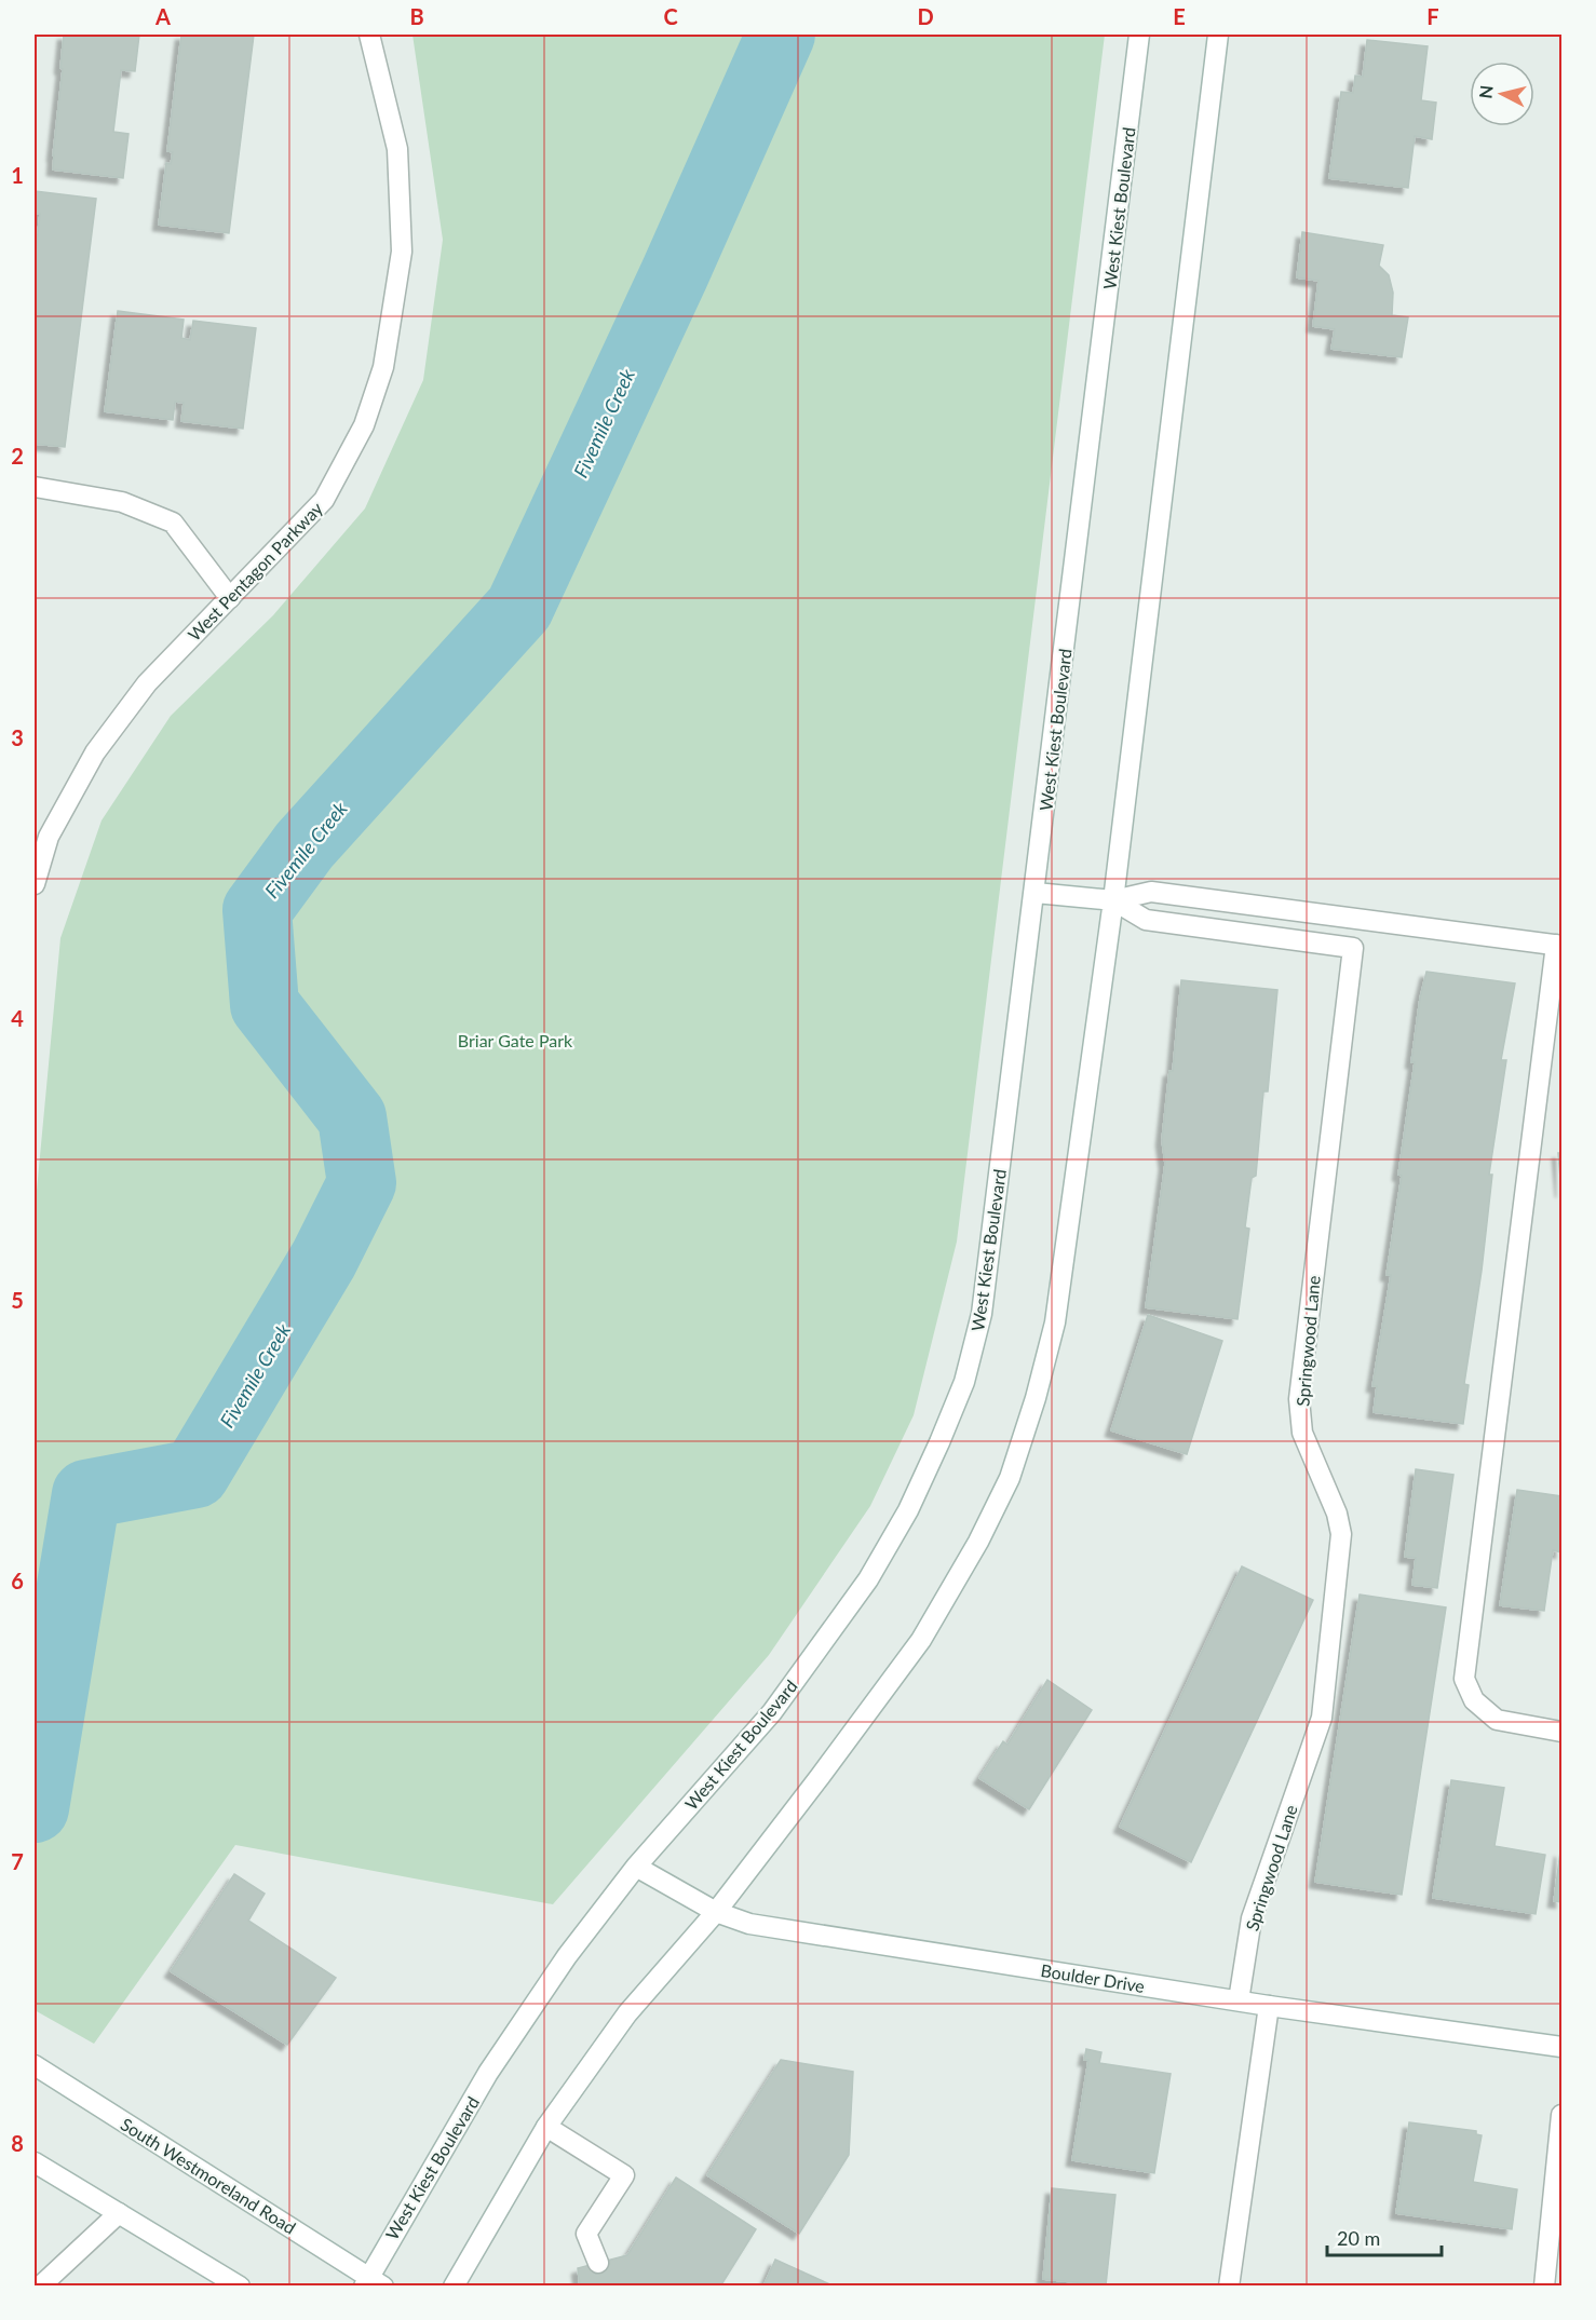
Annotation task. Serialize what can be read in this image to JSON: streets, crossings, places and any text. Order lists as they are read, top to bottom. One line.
{"streets":{"main road":["West Kiest Boulevard","West Pentagon Parkway","Springwood Lane","Boulder Drive","South Westmoreland Road"]},"crossings":[["West Kiest Boulevard","Boulder Drive"],["West Kiest Boulevard","South Westmoreland Road"],["Springwood Lane","Boulder Drive"]],"water":["Fivemile Creek"],"parks":["Briar Gate Park"],"scale_bar":"20 m","north":"left","grid":{"columns":["A","B","C","D","E","F"],"rows":["1","2","3","4","5","6","7","8"]}}
